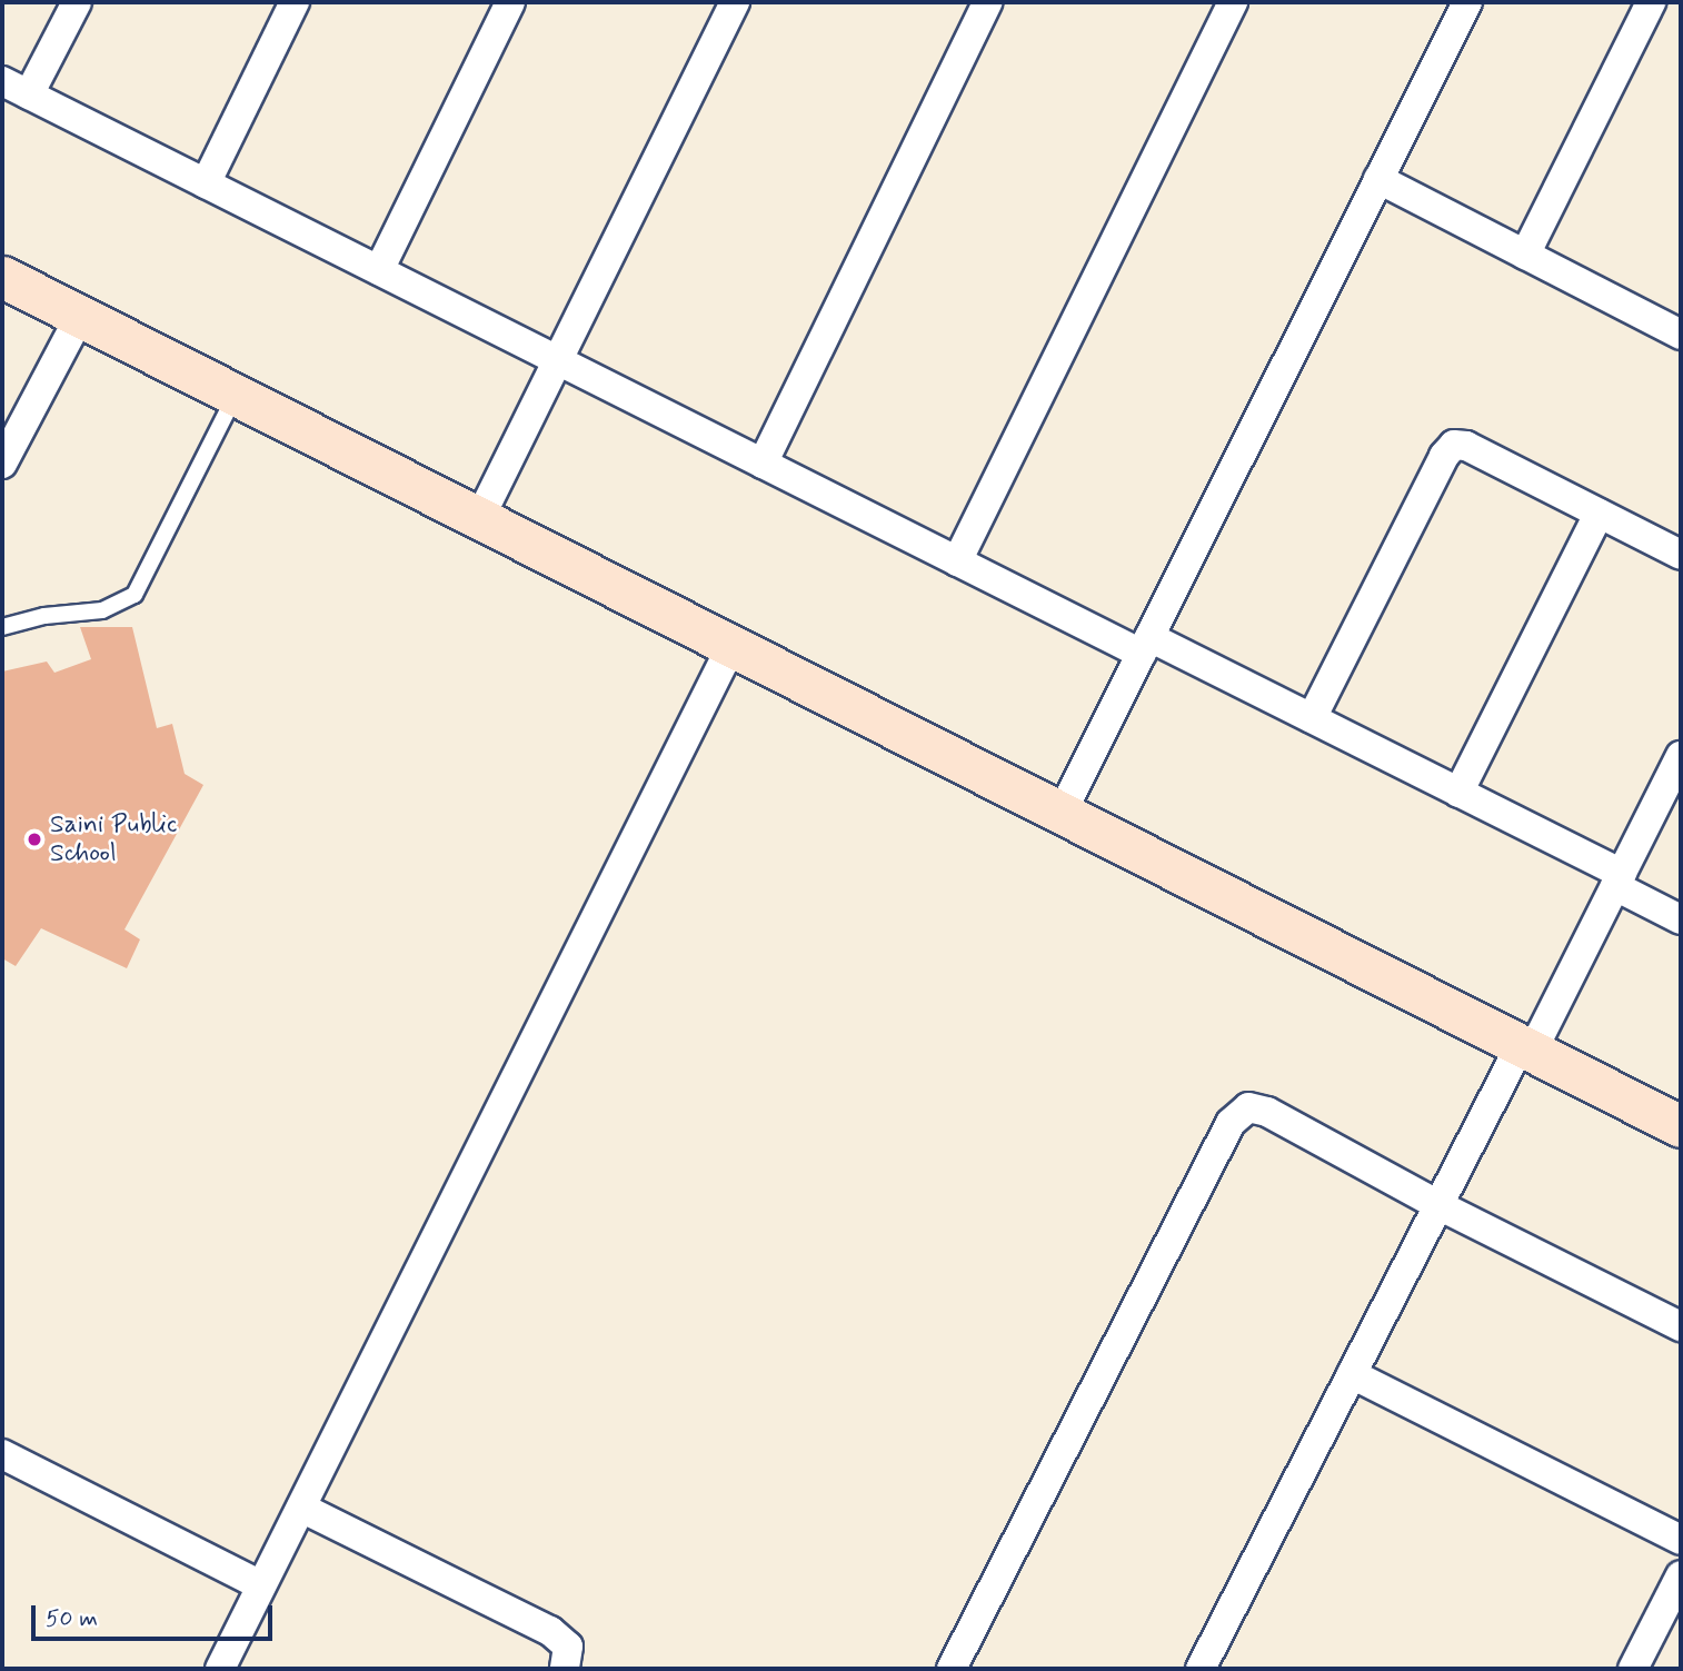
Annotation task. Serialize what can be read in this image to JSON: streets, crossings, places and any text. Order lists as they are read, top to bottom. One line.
{"places":["Saini Public School"],"scale_bar":"50 m"}
